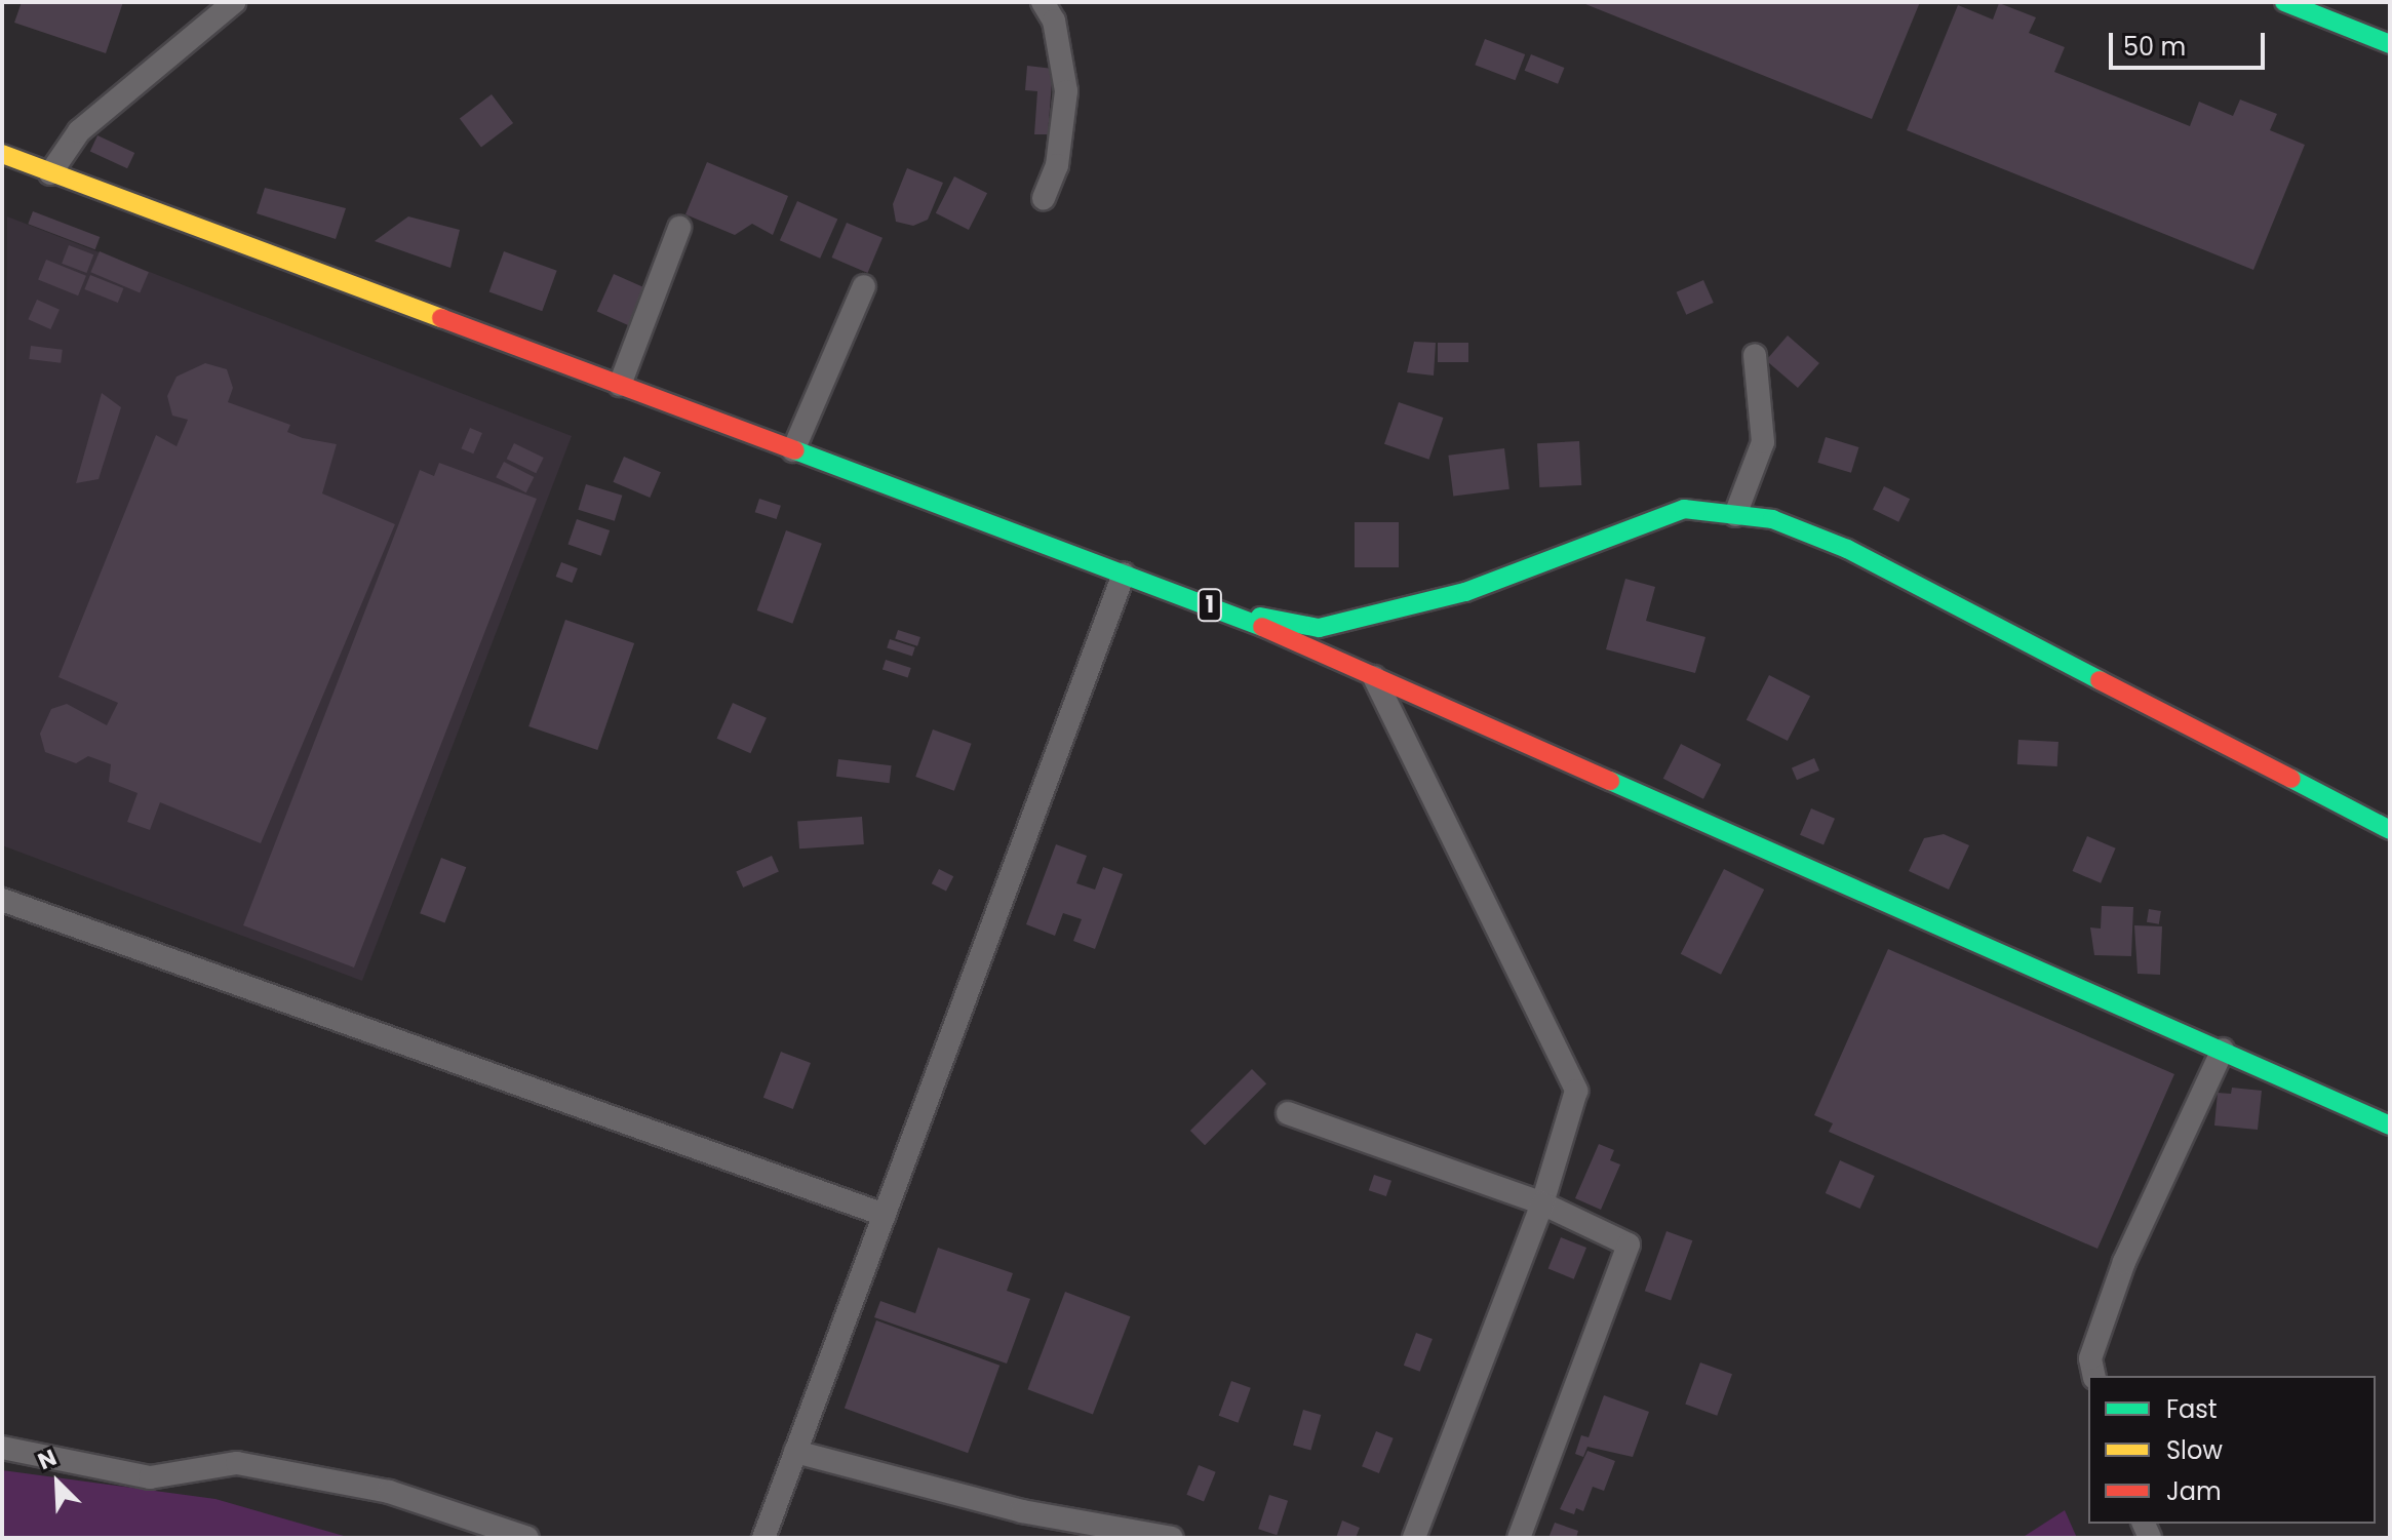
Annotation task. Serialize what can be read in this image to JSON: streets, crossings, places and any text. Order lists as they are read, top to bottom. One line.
{"streets":{"main road":["1"]},"legend":["Fast","Slow","Jam"],"scale_bar":"50 m","north":"top left"}
